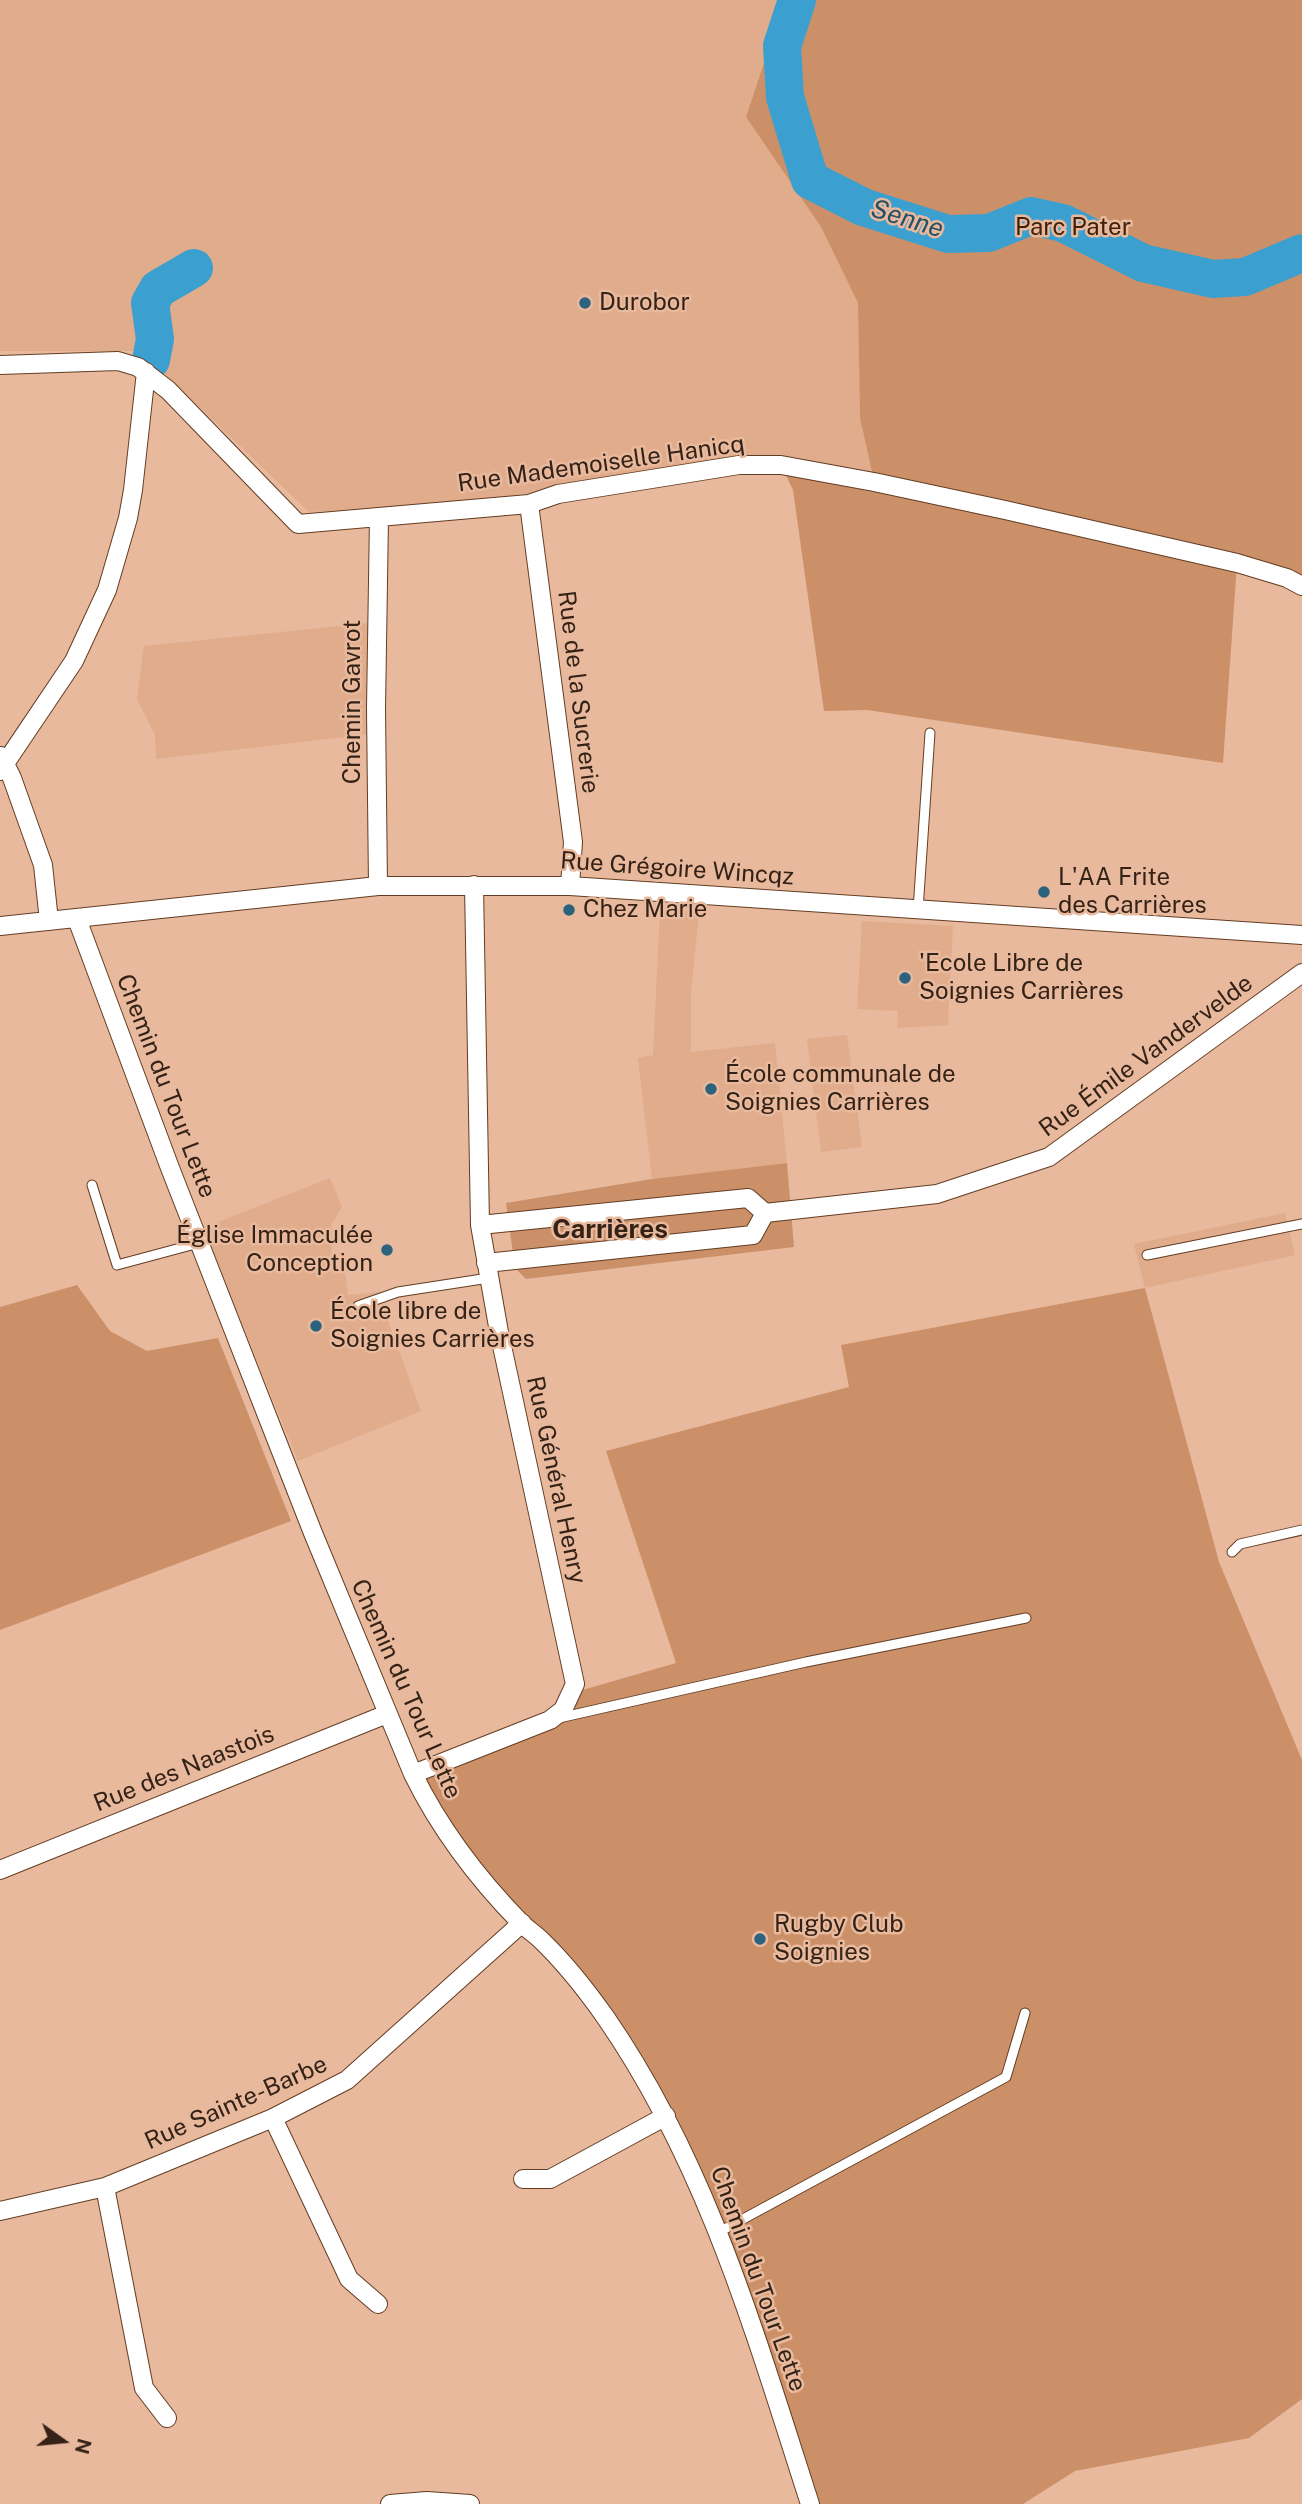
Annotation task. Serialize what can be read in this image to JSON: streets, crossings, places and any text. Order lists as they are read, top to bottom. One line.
{"streets":{"street":["Rue Mademoiselle Hanicq","Rue de la Sucrerie","Chemin Gavrot","Rue Grégoire Wincqz","Rue Émile Vandervelde","Chemin du Tour Lette","Rue Général Henry","Rue des Naastois","Rue Sainte-Barbe"]},"crossings":[["Rue Mademoiselle Hanicq","Rue de la Sucrerie"],["Rue Mademoiselle Hanicq","Chemin Gavrot"],["Rue de la Sucrerie","Rue Grégoire Wincqz"],["Chemin Gavrot","Rue Grégoire Wincqz"],["Rue Grégoire Wincqz","Chemin du Tour Lette"],["Rue Grégoire Wincqz","Rue Général Henry"],["Chemin du Tour Lette","Rue des Naastois"],["Chemin du Tour Lette","Rue Sainte-Barbe"]],"districts":["Carrières"],"water":["Senne"],"parks":["Parc Pater"],"places":["Durobor","L'AA Frite des Carrières","Chez Marie","'Ecole Libre de Soignies Carrières","École communale de Soignies Carrières","Église Immaculée Conception","École libre de Soignies Carrières","Rugby Club Soignies"],"north":"right"}
